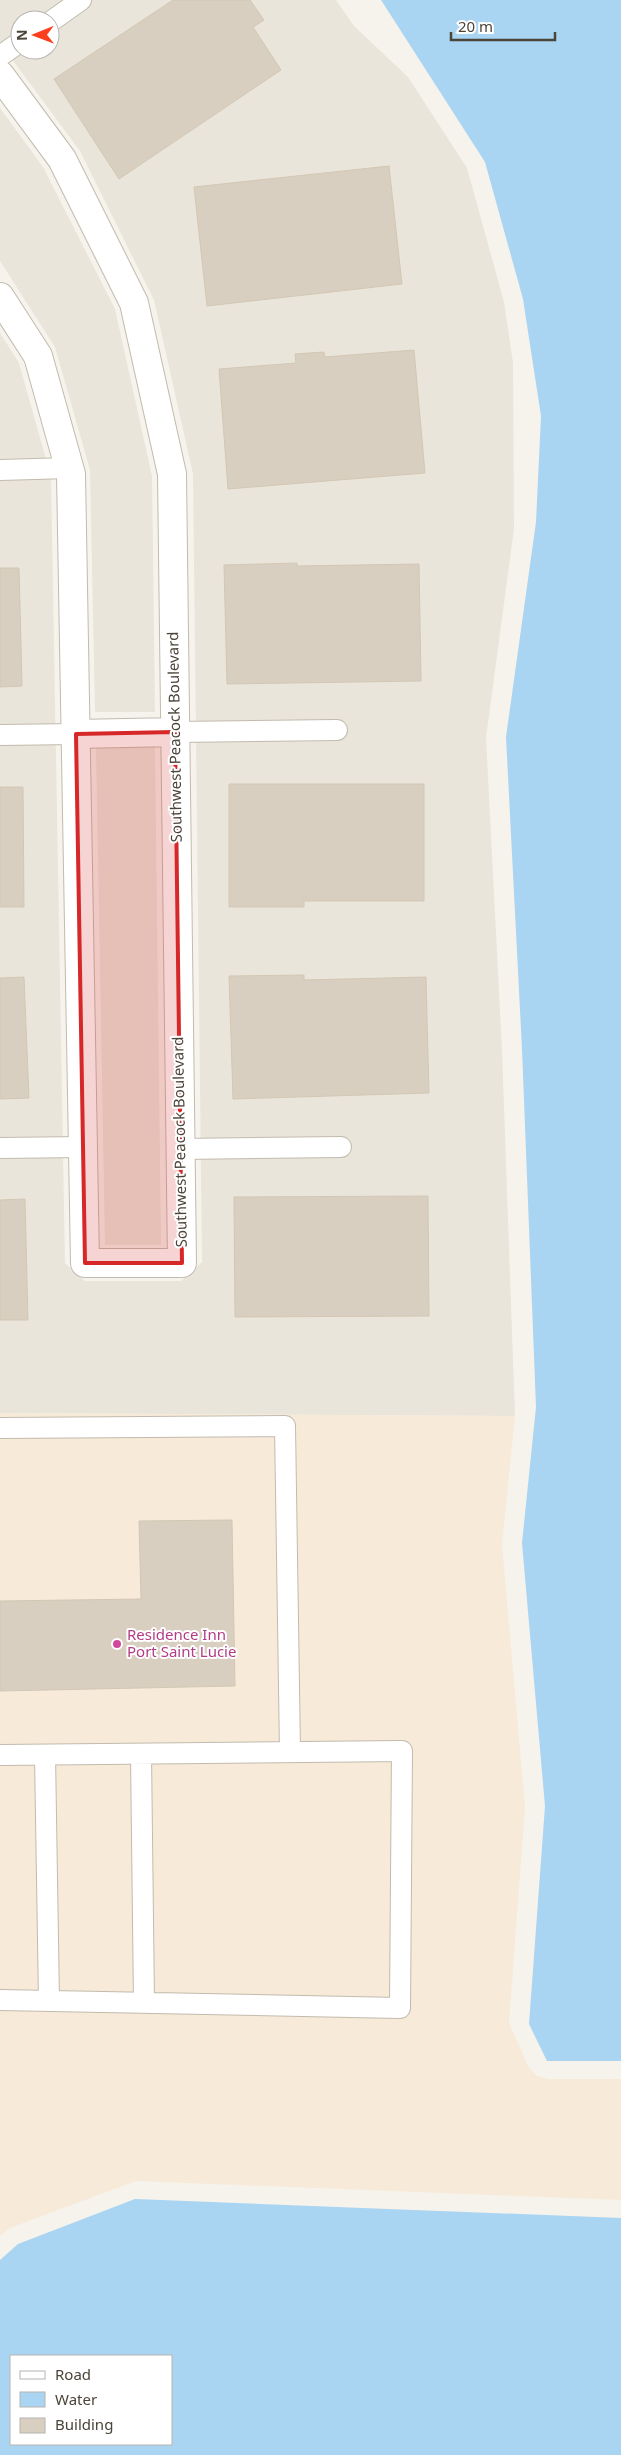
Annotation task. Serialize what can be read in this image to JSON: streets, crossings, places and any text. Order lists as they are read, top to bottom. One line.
{"streets":{"street":["Southwest Peacock Boulevard"]},"places":["Residence Inn Port Saint Lucie"],"legend":["Road","Water","Building"],"scale_bar":"20 m","north":"left"}
